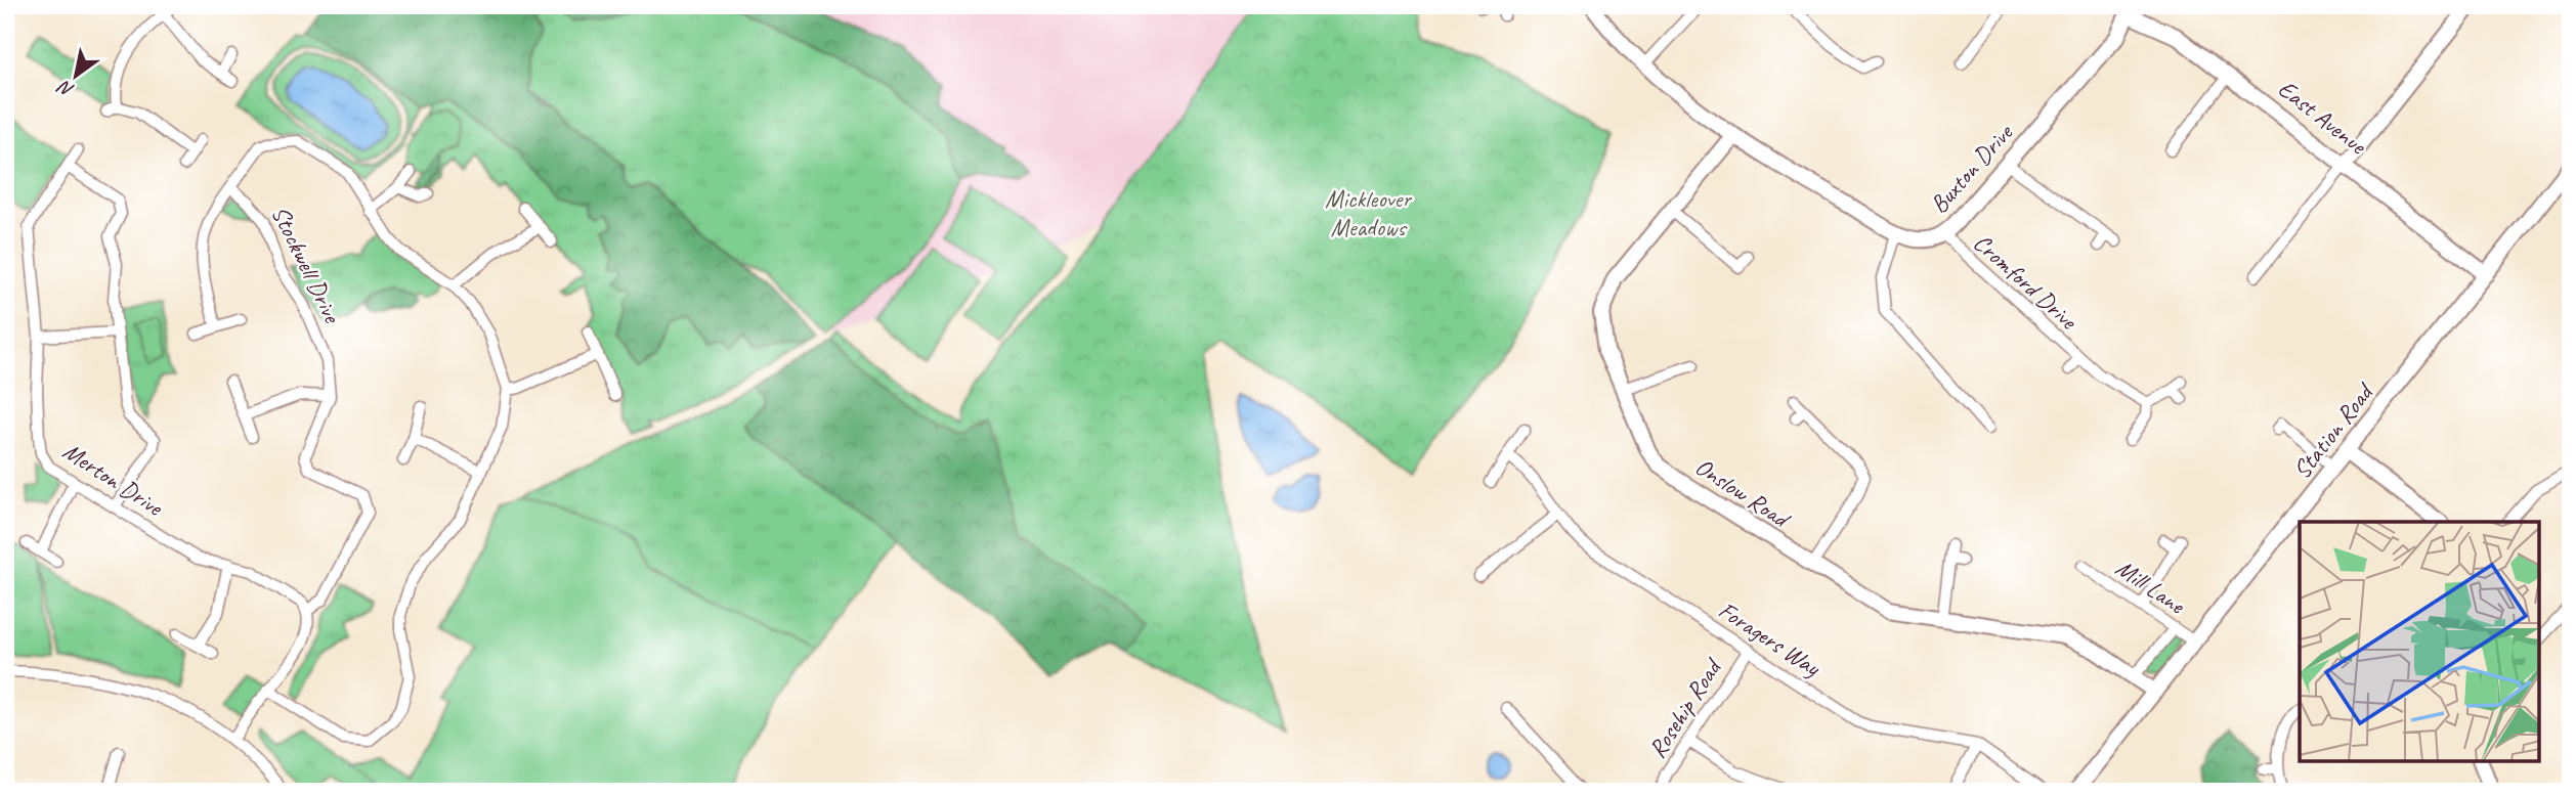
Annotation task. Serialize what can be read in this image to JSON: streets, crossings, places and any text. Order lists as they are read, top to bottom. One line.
{"streets":{"street":["East Avenue","Buxton Drive","Stockwell Drive","Cromford Drive","Station Road","Merton Drive","Onslow Road","Mill Lane","Foragers Way","Rosehip Road"]},"crossings":[["East Avenue","Buxton Drive"],["East Avenue","Station Road"],["Buxton Drive","Cromford Drive"],["Buxton Drive","Onslow Road"],["Stockwell Drive","Merton Drive"],["Station Road","Onslow Road"],["Station Road","Mill Lane"],["Foragers Way","Rosehip Road"]],"parks":["Mickleover Meadows"],"north":"bottom left"}
